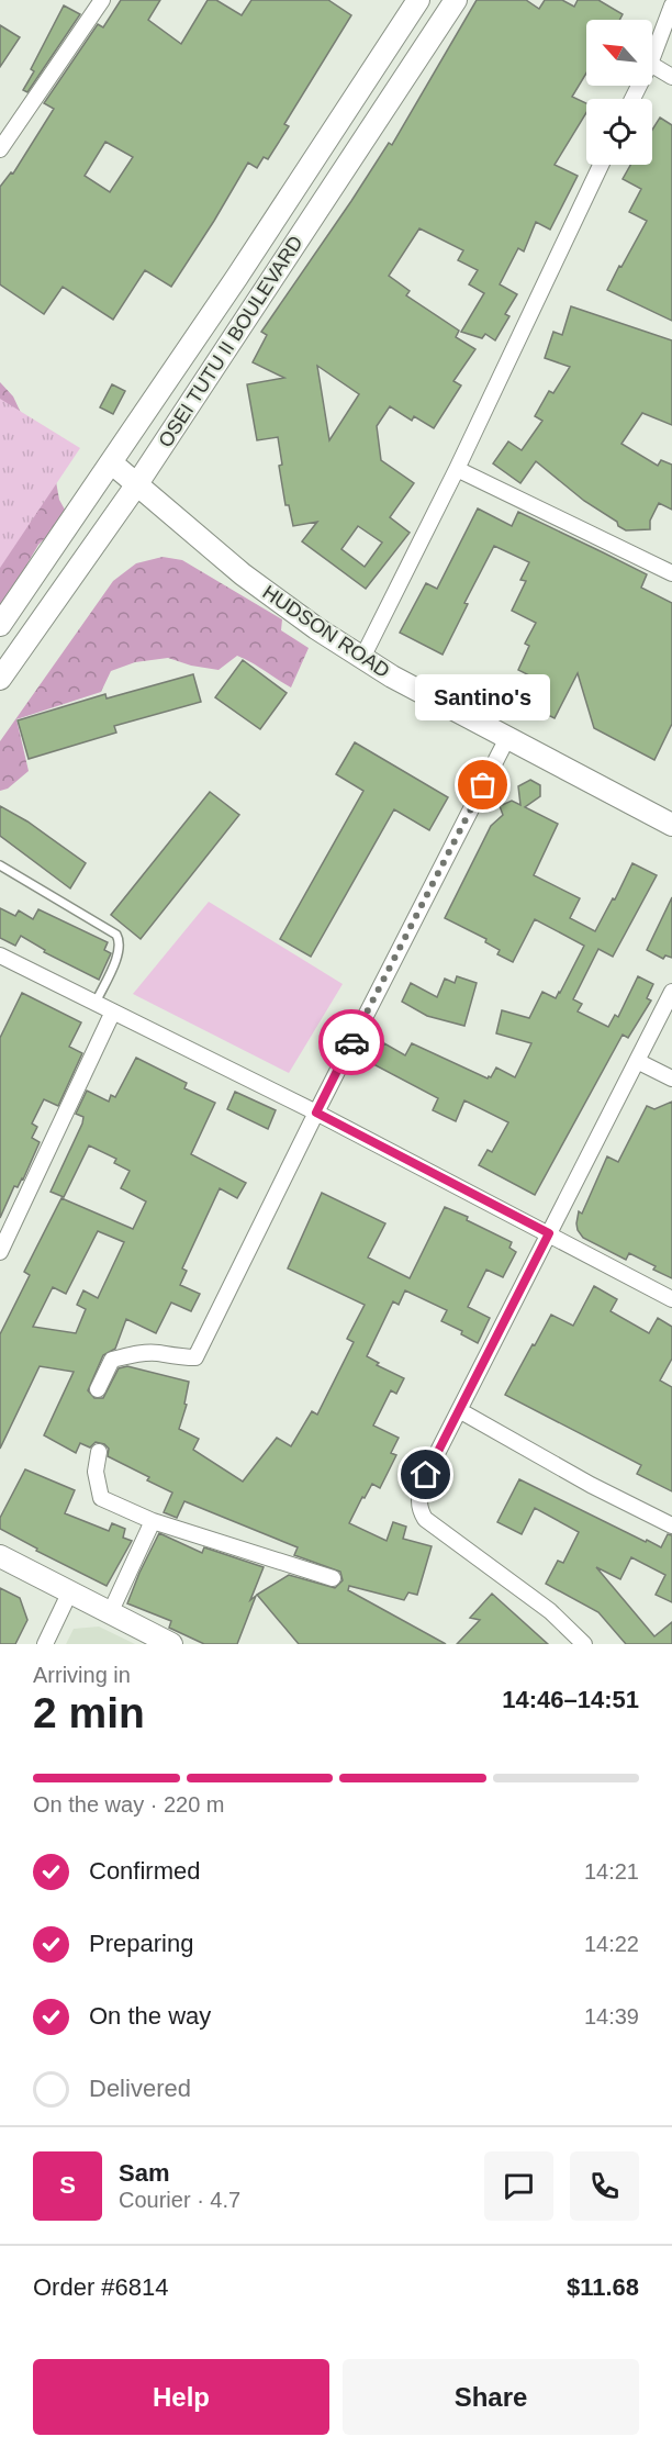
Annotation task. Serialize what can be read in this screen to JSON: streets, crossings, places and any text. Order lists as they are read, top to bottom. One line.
{"streets":{"main road":["OSEI TUTU II BOULEVARD","HUDSON ROAD"]},"crossings":[["OSEI TUTU II BOULEVARD","HUDSON ROAD"]],"places":["Santino's"],"north":"top left","page":{"bubble":"Santino's","heading":["2 min","Arriving in","14:46–14:51"],"panel":["Sam","Courier · 4.7","Order #6814","$11.68"],"bar":"On the way · 220 m","list":[["Confirmed","14:21"],["Preparing","14:22"],["On the way","14:39"],"Delivered"],"round":"S","buttons":["Help","Share"]}}
